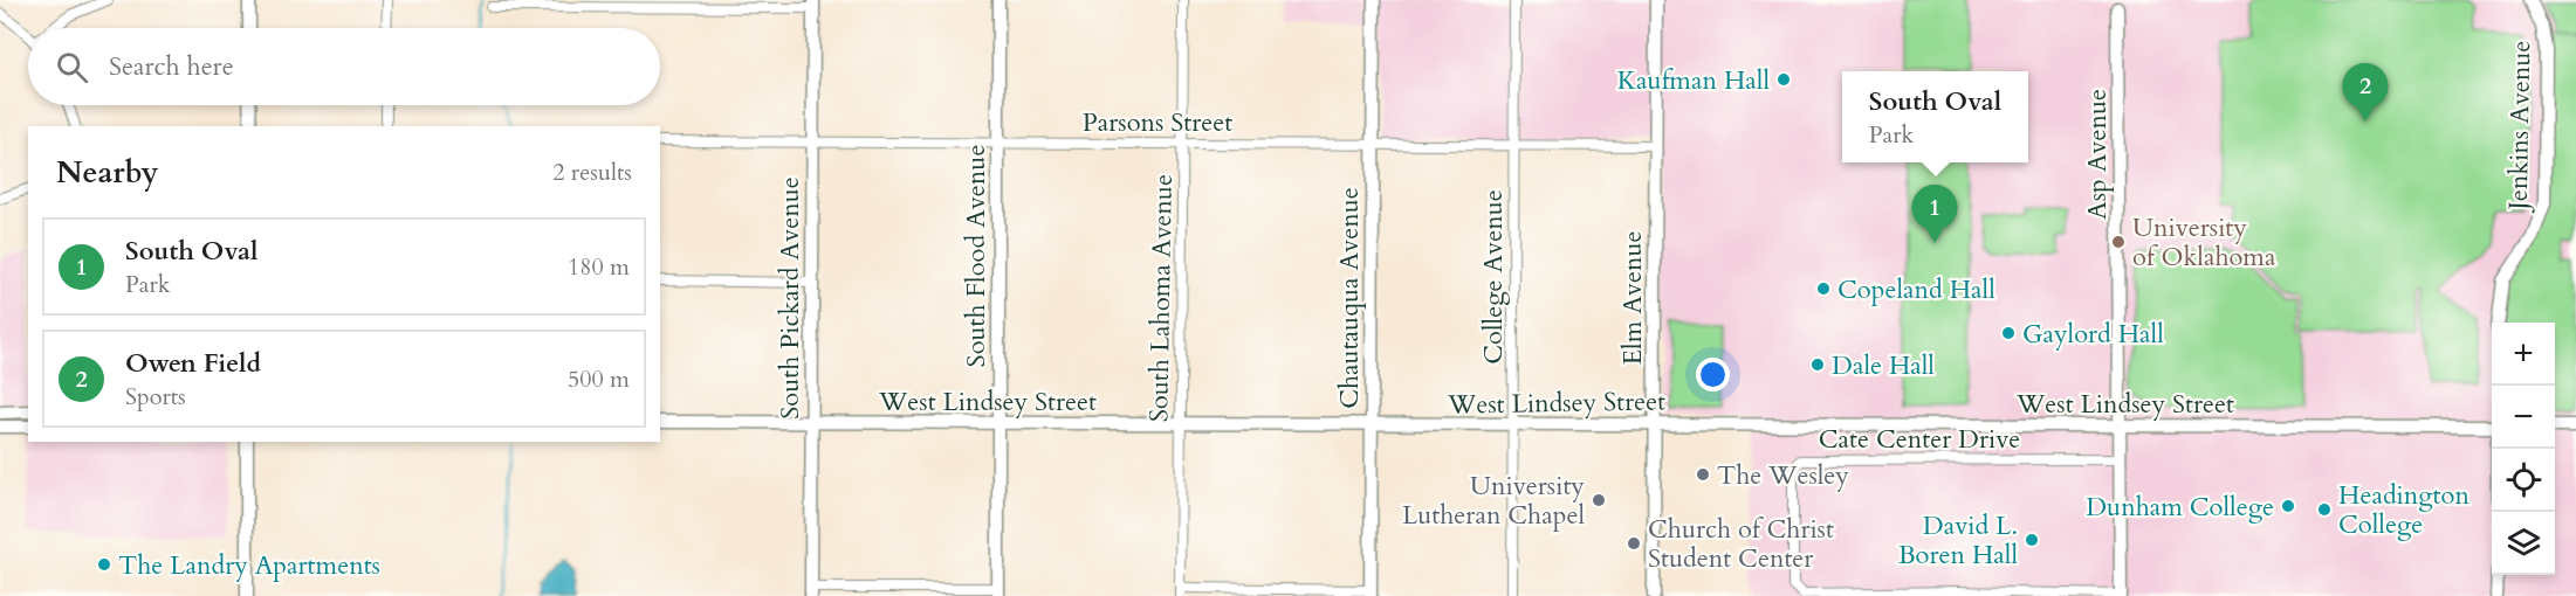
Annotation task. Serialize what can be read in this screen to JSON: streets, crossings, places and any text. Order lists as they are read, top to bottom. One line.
{"streets":{"street":["Parsons Street","Jenkins Avenue","Asp Avenue","South Flood Avenue","College Avenue","South Pickard Avenue","South Lahoma Avenue","Chautauqua Avenue","Elm Avenue","West Lindsey Street","Cate Center Drive"]},"crossings":[["Parsons Street","South Flood Avenue"],["Parsons Street","College Avenue"],["Parsons Street","South Pickard Avenue"],["Parsons Street","South Lahoma Avenue"],["Parsons Street","Chautauqua Avenue"],["Parsons Street","Elm Avenue"],["Asp Avenue","West Lindsey Street"],["Asp Avenue","Cate Center Drive"],["South Flood Avenue","West Lindsey Street"],["College Avenue","West Lindsey Street"],["South Pickard Avenue","West Lindsey Street"],["South Lahoma Avenue","West Lindsey Street"],["Chautauqua Avenue","West Lindsey Street"],["Elm Avenue","West Lindsey Street"]],"places":["Kaufman Hall","University of Oklahoma","Copeland Hall","Gaylord Hall","Dale Hall","The Wesley","University Lutheran Chapel","Dunham College","Headington College","David L. Boren Hall","Church of Christ Student Center","The Landry Apartments"],"page":{"search":"Search here","pins":["2","1"],"popup":["South Oval","Park"],"heading":["Nearby","2 results"],"list":[{"mark":"1","name":"South Oval","note":"Park","value":"180 m"},{"mark":"2","name":"Owen Field","note":"Sports","value":"500 m"}],"map_buttons":["+","−"]}}
